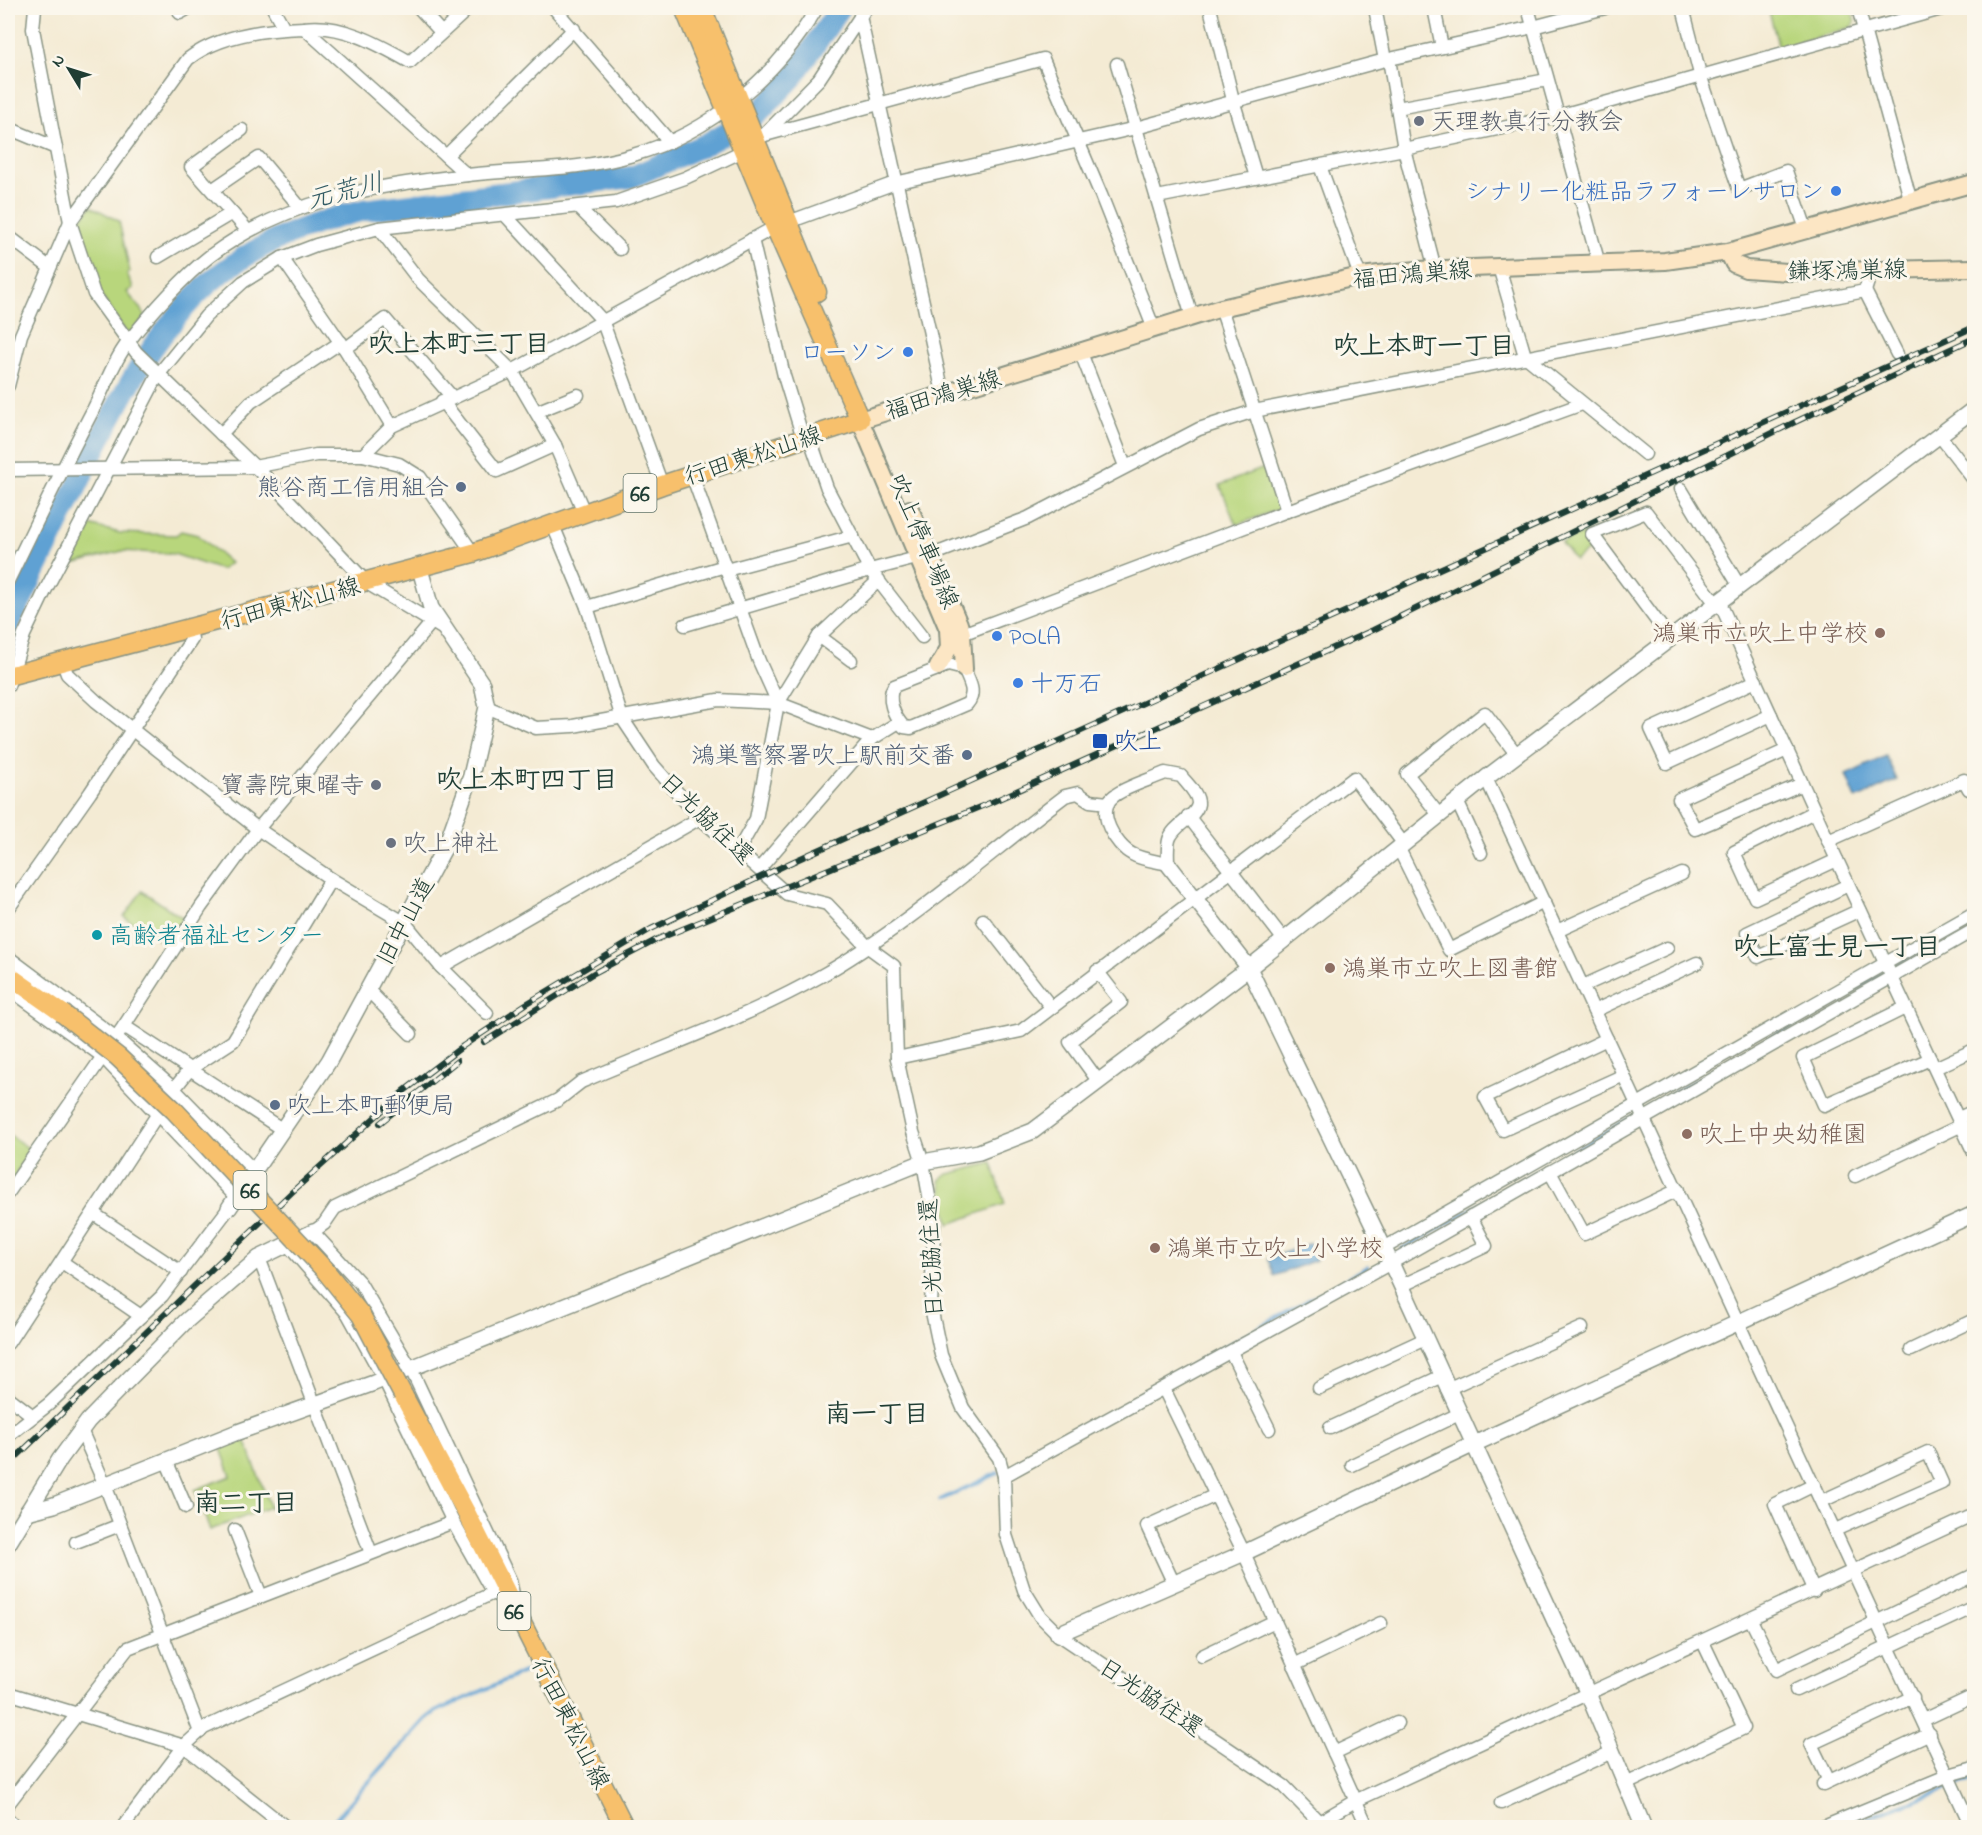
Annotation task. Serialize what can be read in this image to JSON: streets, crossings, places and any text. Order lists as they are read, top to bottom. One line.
{"streets":{"main road":["鎌塚鴻巣線","福田鴻巣線","行田東松山線","66","吹上停車場線"],"street":["日光脇往還","旧中山道"]},"crossings":[["鎌塚鴻巣線","福田鴻巣線"],["福田鴻巣線","行田東松山線"],["福田鴻巣線","吹上停車場線"],["行田東松山線","吹上停車場線"],["行田東松山線","日光脇往還"]],"districts":["吹上本町三丁目","吹上本町一丁目","吹上本町四丁目","吹上富士見一丁目","南一丁目","南二丁目"],"water":["元荒川"],"places":{"other":["天理教真行分教会","シナリー化粧品ラフォーレサロン","ローソン","熊谷商工信用組合","鴻巣市立吹上中学校","POLA","十万石","鴻巣警察署吹上駅前交番","寶壽院東曜寺","吹上神社","高齢者福祉センター","鴻巣市立吹上図書館","吹上本町郵便局","吹上中央幼稚園","鴻巣市立吹上小学校"],"transit":["吹上"]},"north":"top left"}
